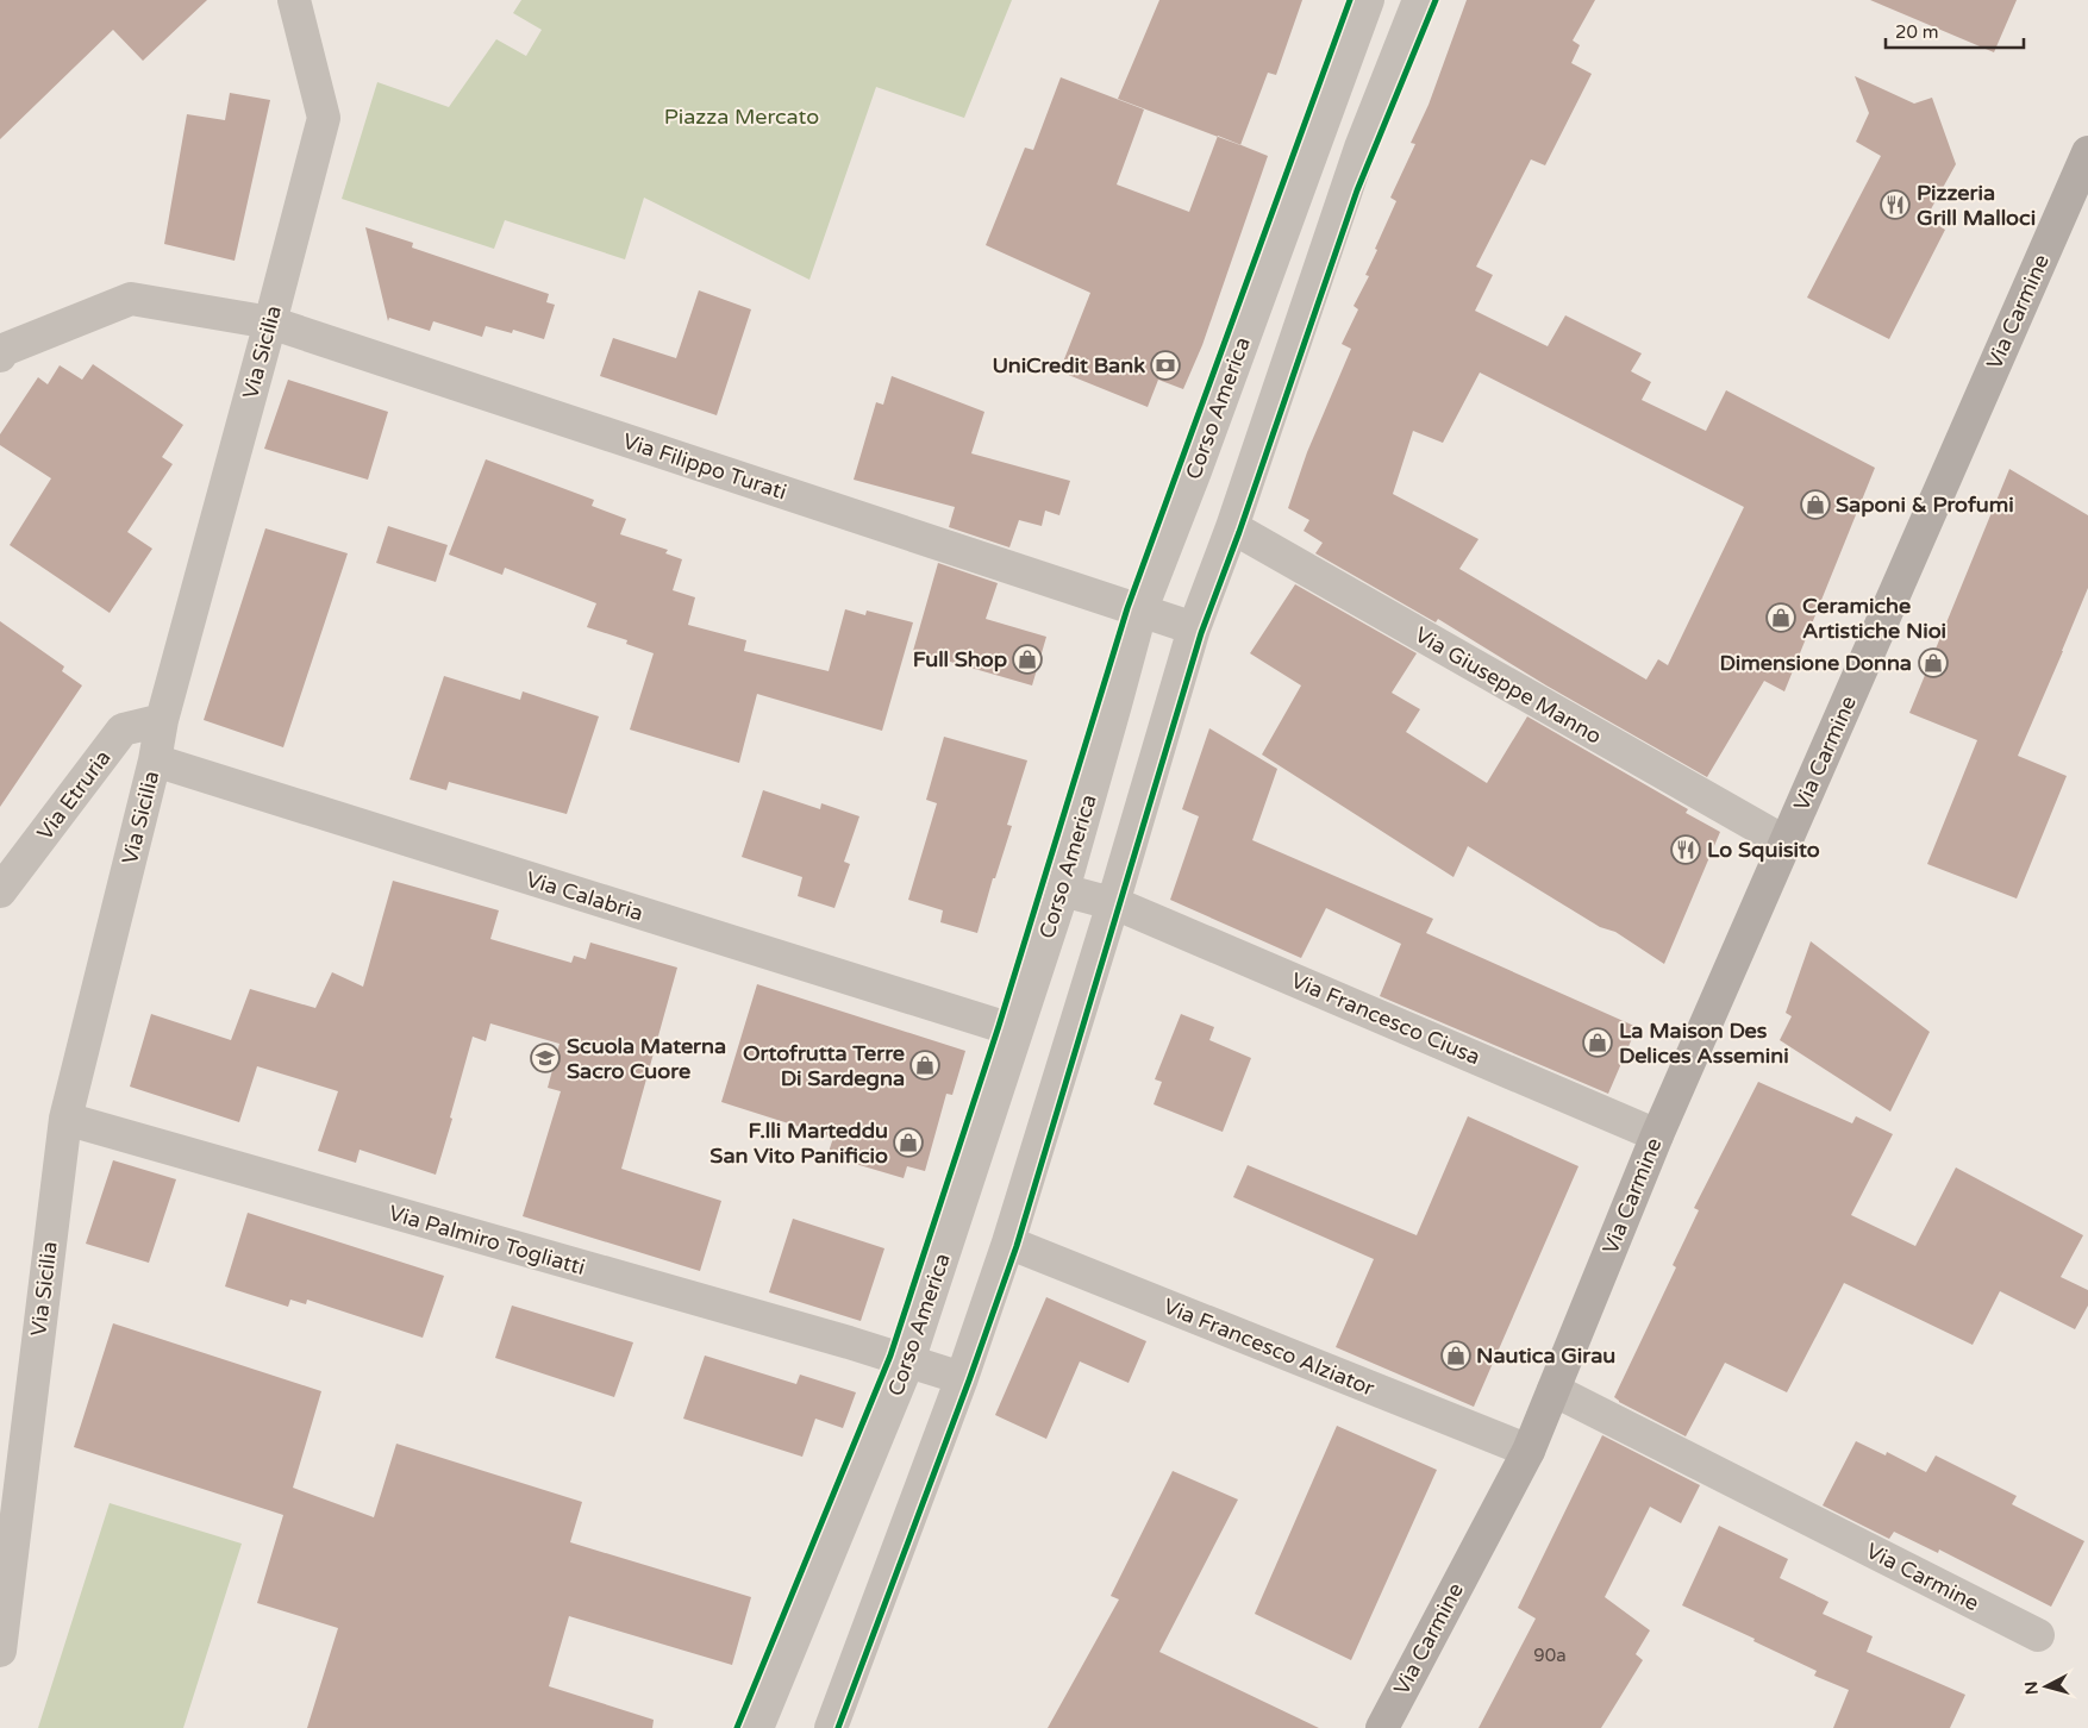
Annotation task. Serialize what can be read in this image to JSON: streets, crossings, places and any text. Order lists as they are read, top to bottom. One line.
{"streets":{"main road":["Via Carmine"],"street":["Via Sicilia","Corso America","Via Filippo Turati","Via Giuseppe Manno","Via Etruria","Via Calabria","Via Francesco Ciusa","Via Palmiro Togliatti","Via Francesco Alziator"]},"crossings":[["Via Carmine","Via Giuseppe Manno"],["Via Carmine","Via Francesco Ciusa"],["Via Carmine","Via Francesco Alziator"],["Via Sicilia","Via Filippo Turati"],["Via Sicilia","Via Etruria"],["Via Sicilia","Via Calabria"],["Via Sicilia","Via Palmiro Togliatti"],["Corso America","Via Filippo Turati"],["Corso America","Via Calabria"],["Corso America","Via Francesco Ciusa"],["Corso America","Via Palmiro Togliatti"]],"parks":["Piazza Mercato"],"places":{"restaurant":["Pizzeria Grill Malloci","Lo Squisito"],"bank":["UniCredit Bank"],"shop":["Saponi & Profumi","Ceramiche Artistiche Nioi","Full Shop","Dimensione Donna","La Maison Des Delices Assemini","Ortofrutta Terre Di Sardegna","F.lli Marteddu San Vito Panificio","Nautica Girau"],"school or university":["Scuola Materna Sacro Cuore"]},"house_numbers":["90a"],"scale_bar":"20 m","north":"left"}
